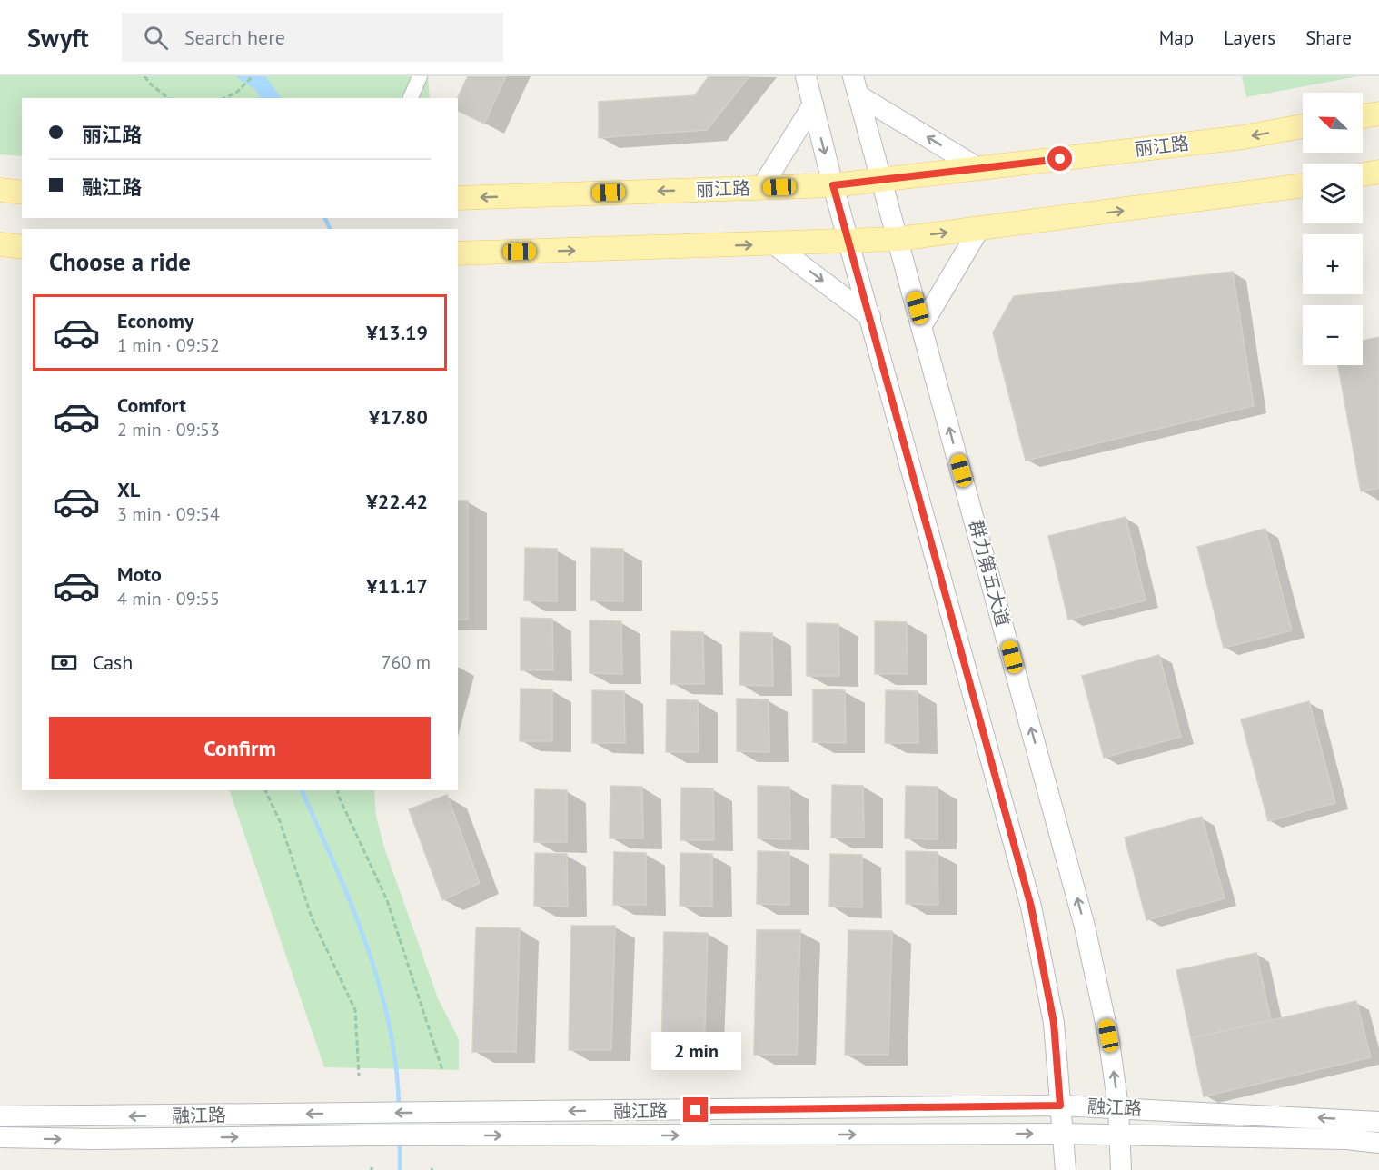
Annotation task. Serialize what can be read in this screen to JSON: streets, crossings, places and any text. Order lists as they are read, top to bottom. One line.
{"streets":{"main road":["丽江路","群力第五大道","融江路"]},"crossings":[["丽江路","群力第五大道"],["群力第五大道","融江路"]],"north":"top left","page":{"header":"Swyft","search":"Search here","nav":["Map","Layers","Share"],"map_buttons":["+","−"],"banner":["丽江路","融江路"],"heading":"Choose a ride","list":[{"name":"Economy","note":"1 min · 09:52","value":"¥13.19"},{"name":"Comfort","note":"2 min · 09:53","value":"¥17.80"},{"name":"XL","note":"3 min · 09:54","value":"¥22.42"},{"name":"Moto","note":"4 min · 09:55","value":"¥11.17"}],"pay":["Cash","760 m"],"buttons":"Confirm","bubble":"2 min"}}
